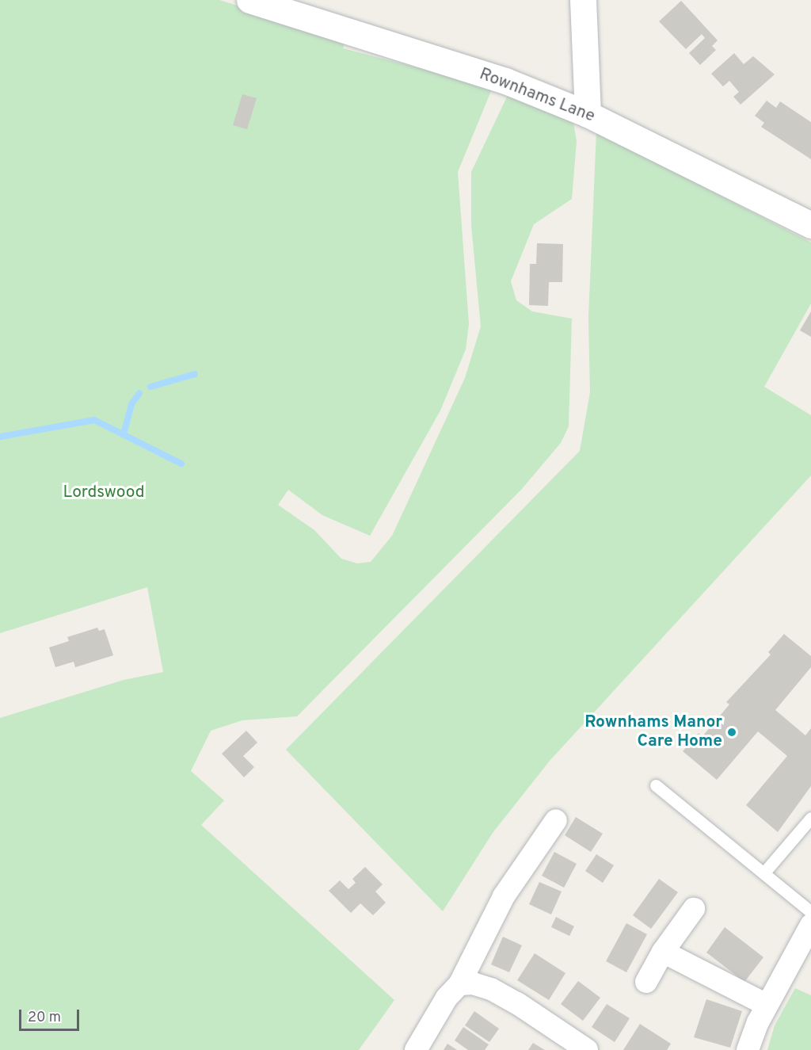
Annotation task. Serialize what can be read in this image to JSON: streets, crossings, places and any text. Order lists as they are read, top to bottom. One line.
{"streets":{"street":["Rownhams Lane"]},"parks":["Lordswood"],"places":["Rownhams Manor Care Home"],"scale_bar":"20 m"}
